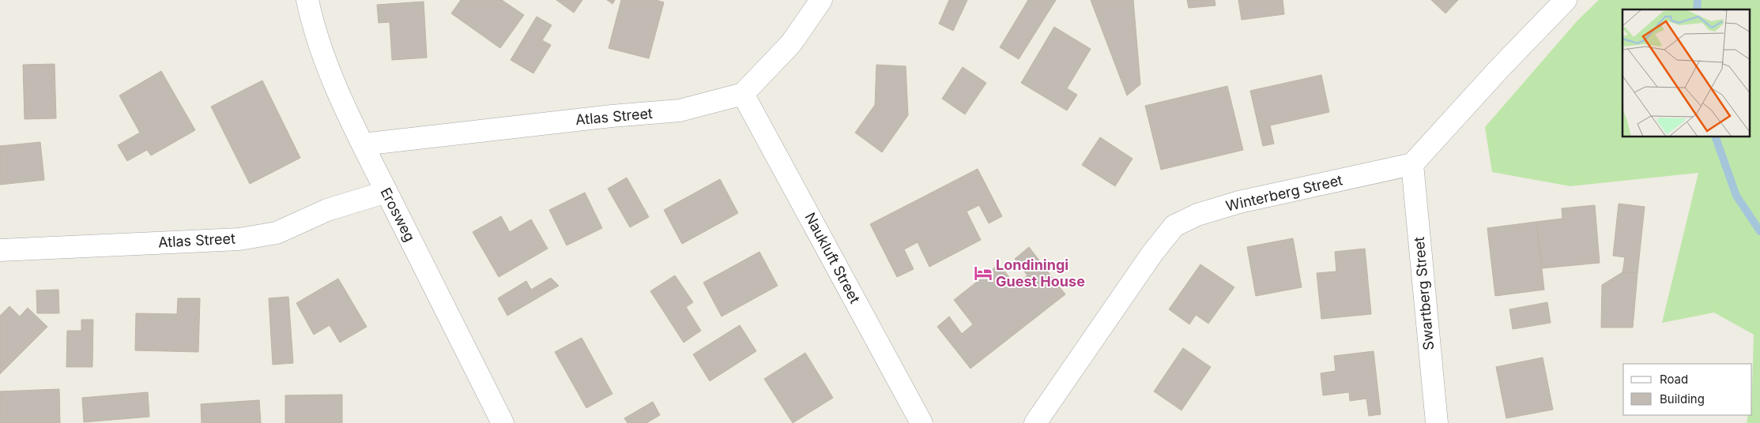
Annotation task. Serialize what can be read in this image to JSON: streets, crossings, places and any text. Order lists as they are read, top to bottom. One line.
{"streets":{"street":["Atlas Street","Winterberg Street","Erosweg","Naukluft Street","Swartberg Street"]},"crossings":[["Atlas Street","Erosweg"],["Atlas Street","Naukluft Street"],["Winterberg Street","Swartberg Street"]],"places":{"hotel":["Londiningi Guest House"]},"legend":["Road","Building"]}
